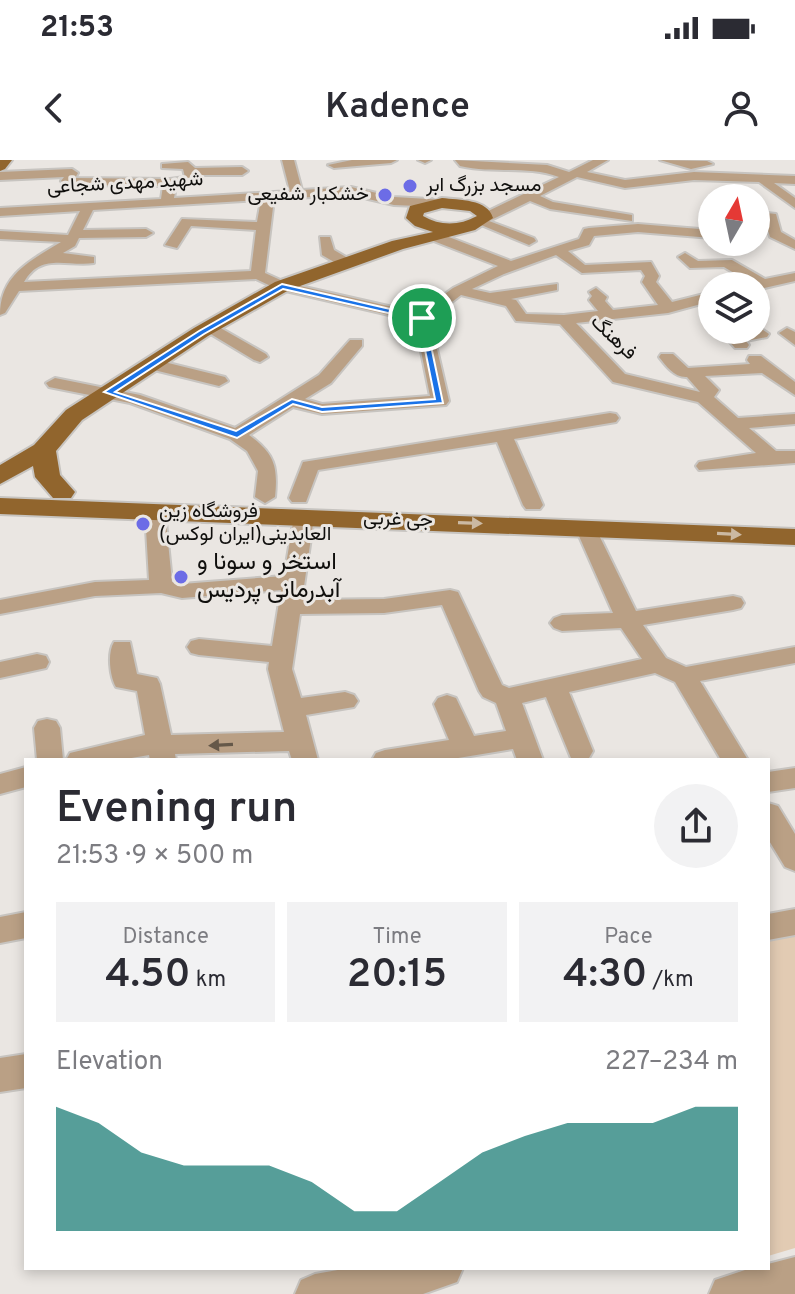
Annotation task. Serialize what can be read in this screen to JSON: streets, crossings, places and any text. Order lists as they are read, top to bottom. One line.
{"streets":{"main road":["جی غربی"],"street":["شهید مهدی شجاعی","فرهنگ"]},"places":["مسجد بزرگ ابر","خشکبار شفیعی","فروشگاه زین العابدینی(ایران لوکس)","استخر و سونا و آبدرمانی پردیس"],"north":"top","page":{"status":"21:53","header":"Kadence","heading":["Evening run","21:53 · 9 × 500 m"],"stats":[["Distance","4.50 km"],["Time","20:15"],["Pace","4:30 /km"]],"chart":["Elevation","227–234 m"]}}
